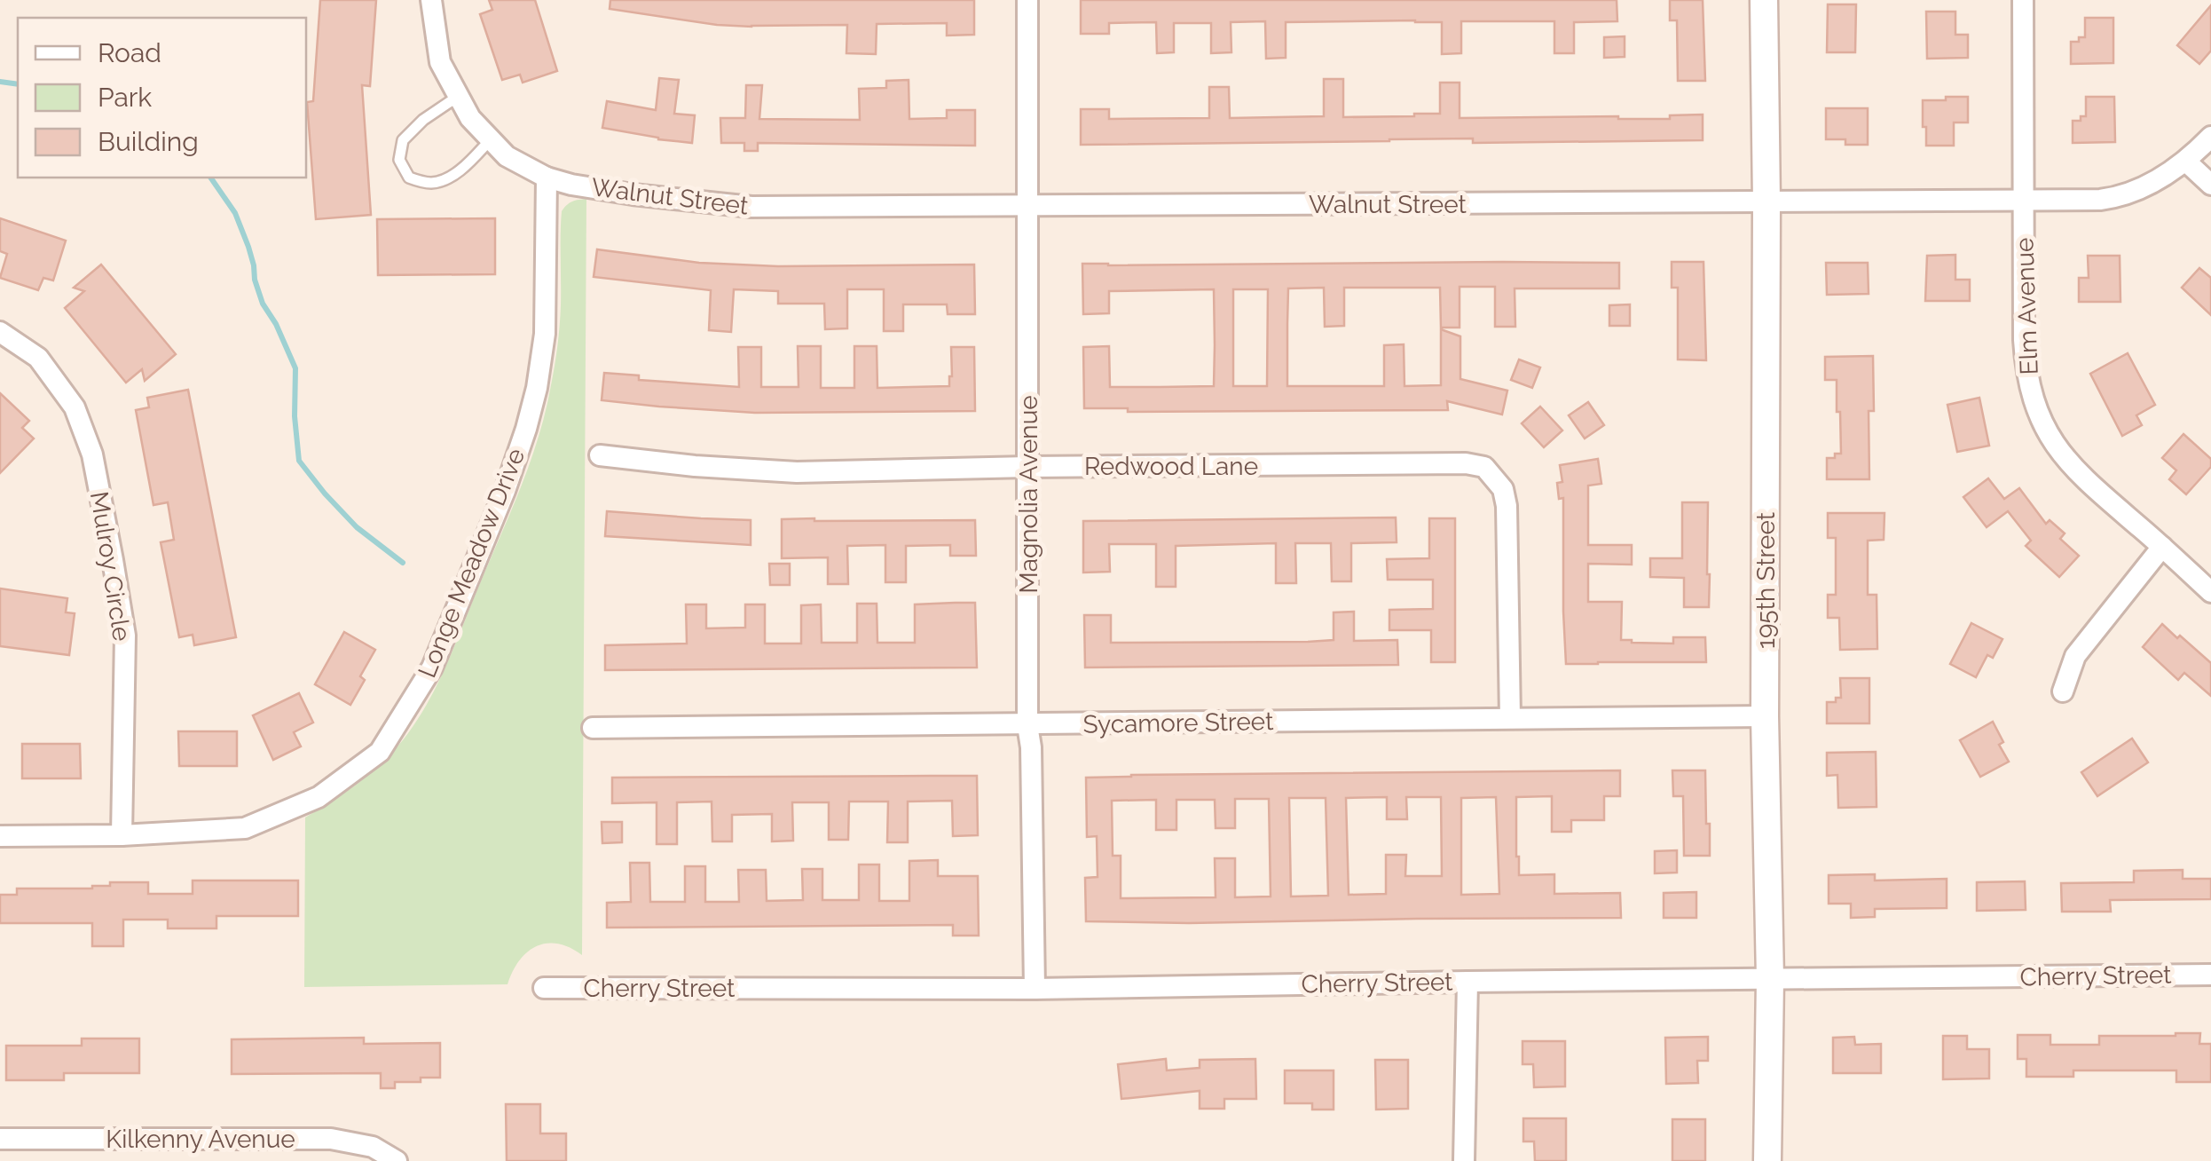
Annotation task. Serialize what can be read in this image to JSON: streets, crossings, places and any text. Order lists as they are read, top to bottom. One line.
{"streets":{"street":["Walnut Street","Elm Avenue","Redwood Lane","Magnolia Avenue","Longe Meadow Drive","Mulroy Circle","195th Street","Sycamore Street","Cherry Street","Kilkenny Avenue"]},"crossings":[["Walnut Street","Elm Avenue"],["Walnut Street","Magnolia Avenue"],["Walnut Street","Longe Meadow Drive"],["Walnut Street","195th Street"],["Redwood Lane","Magnolia Avenue"],["Redwood Lane","Sycamore Street"],["Magnolia Avenue","Sycamore Street"],["Magnolia Avenue","Cherry Street"],["Longe Meadow Drive","Mulroy Circle"],["195th Street","Sycamore Street"],["195th Street","Cherry Street"]],"legend":["Road","Park","Building"]}
